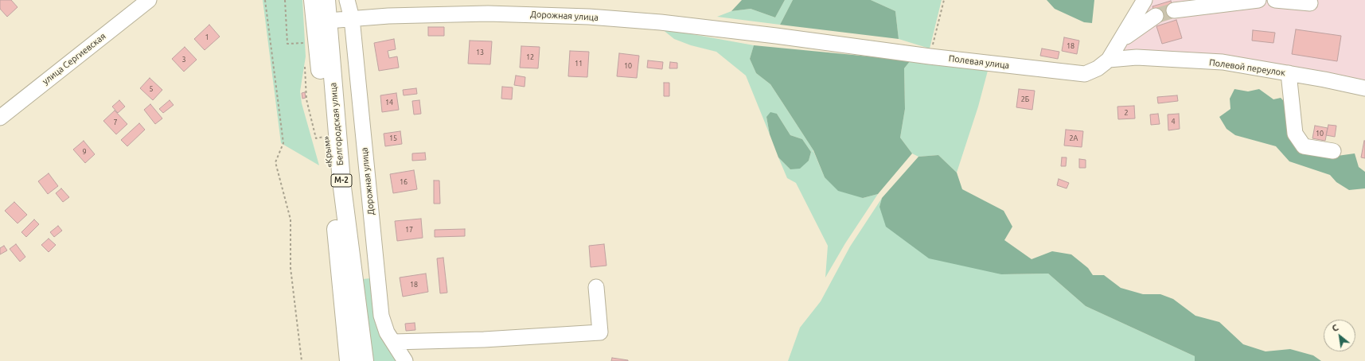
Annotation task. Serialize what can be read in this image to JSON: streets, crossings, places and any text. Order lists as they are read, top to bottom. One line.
{"streets":{"main road":["Белгородская улица","«Крым»","М-2"],"street":["Дорожная улица","улица Сергиевская","Полевая улица","Полевой переулок"]},"crossings":[["Дорожная улица","Полевая улица"],["Дорожная улица","Белгородская улица"],["Полевая улица","Полевой переулок"]],"house_numbers":["1","18","13","12","3","11","10","5","2Б","14","2","4","7","10","15","2А","9","16","17","18"],"north":"top left"}
